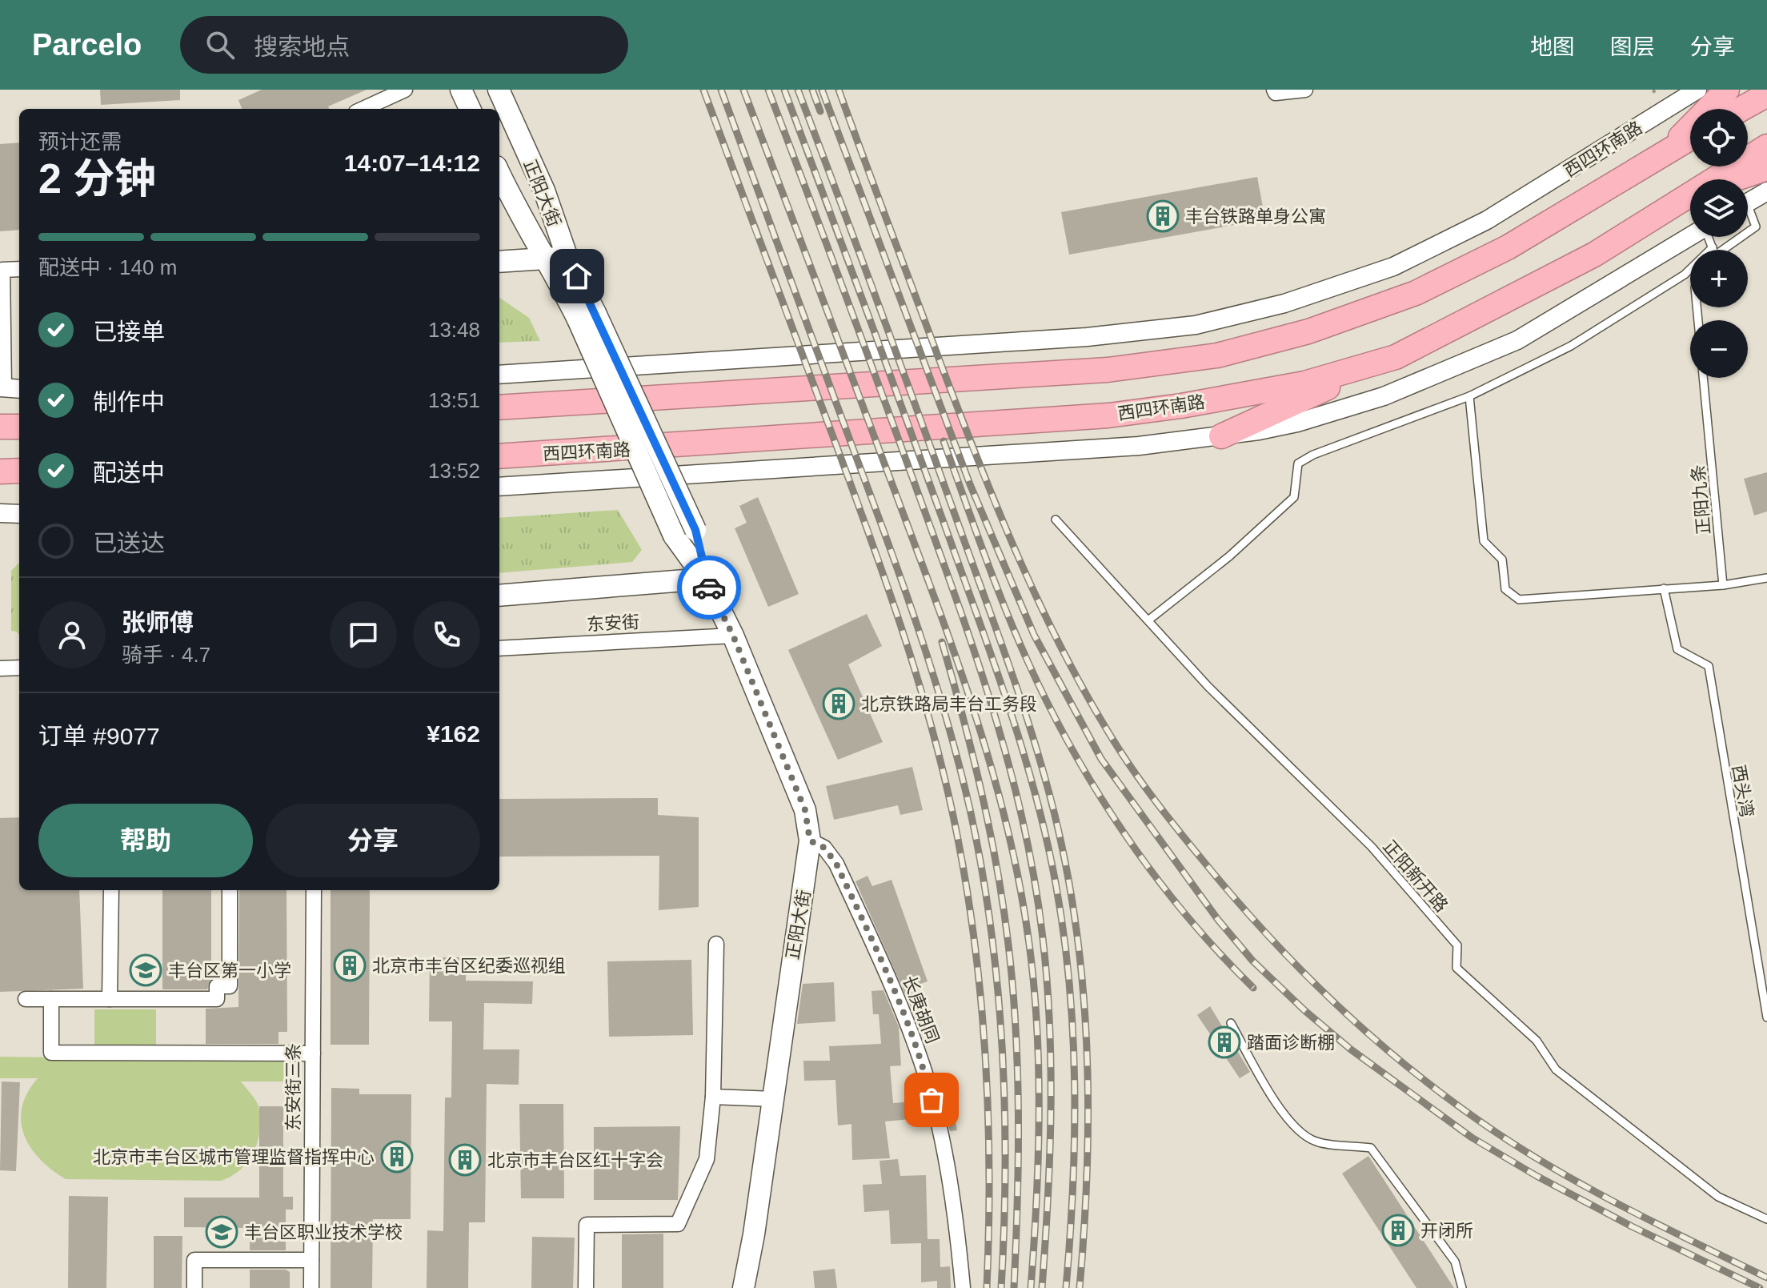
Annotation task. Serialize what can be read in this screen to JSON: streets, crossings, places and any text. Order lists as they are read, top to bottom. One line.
{"streets":{"highway":["西四环南路"],"main road":["正阳大街"],"street":["东安街","长庚胡同","东安街三条"],"lane":["正阳九条","西头湾","正阳新开路"]},"crossings":[["正阳大街","东安街"],["正阳大街","长庚胡同"]],"places":{"building":["丰台铁路单身公寓","北京铁路局丰台工务段","北京市丰台区纪委巡视组","踏面诊断棚","北京市丰台区城市管理监督指挥中心","北京市丰台区红十字会","开闭所"],"school or university":["丰台区第一小学","丰台区职业技术学校"]},"page":{"header":"Parcelo","search":"搜索地点","nav":["地图","图层","分享"],"map_buttons":["+","−"],"heading":["2 分钟","预计还需","14:07–14:12"],"panel":["张师傅","骑手 · 4.7","订单 #9077","¥162"],"bar":"配送中 · 140 m","list":[["已接单","13:48"],["制作中","13:51"],["配送中","13:52"],"已送达"],"buttons":["帮助","分享"]}}
